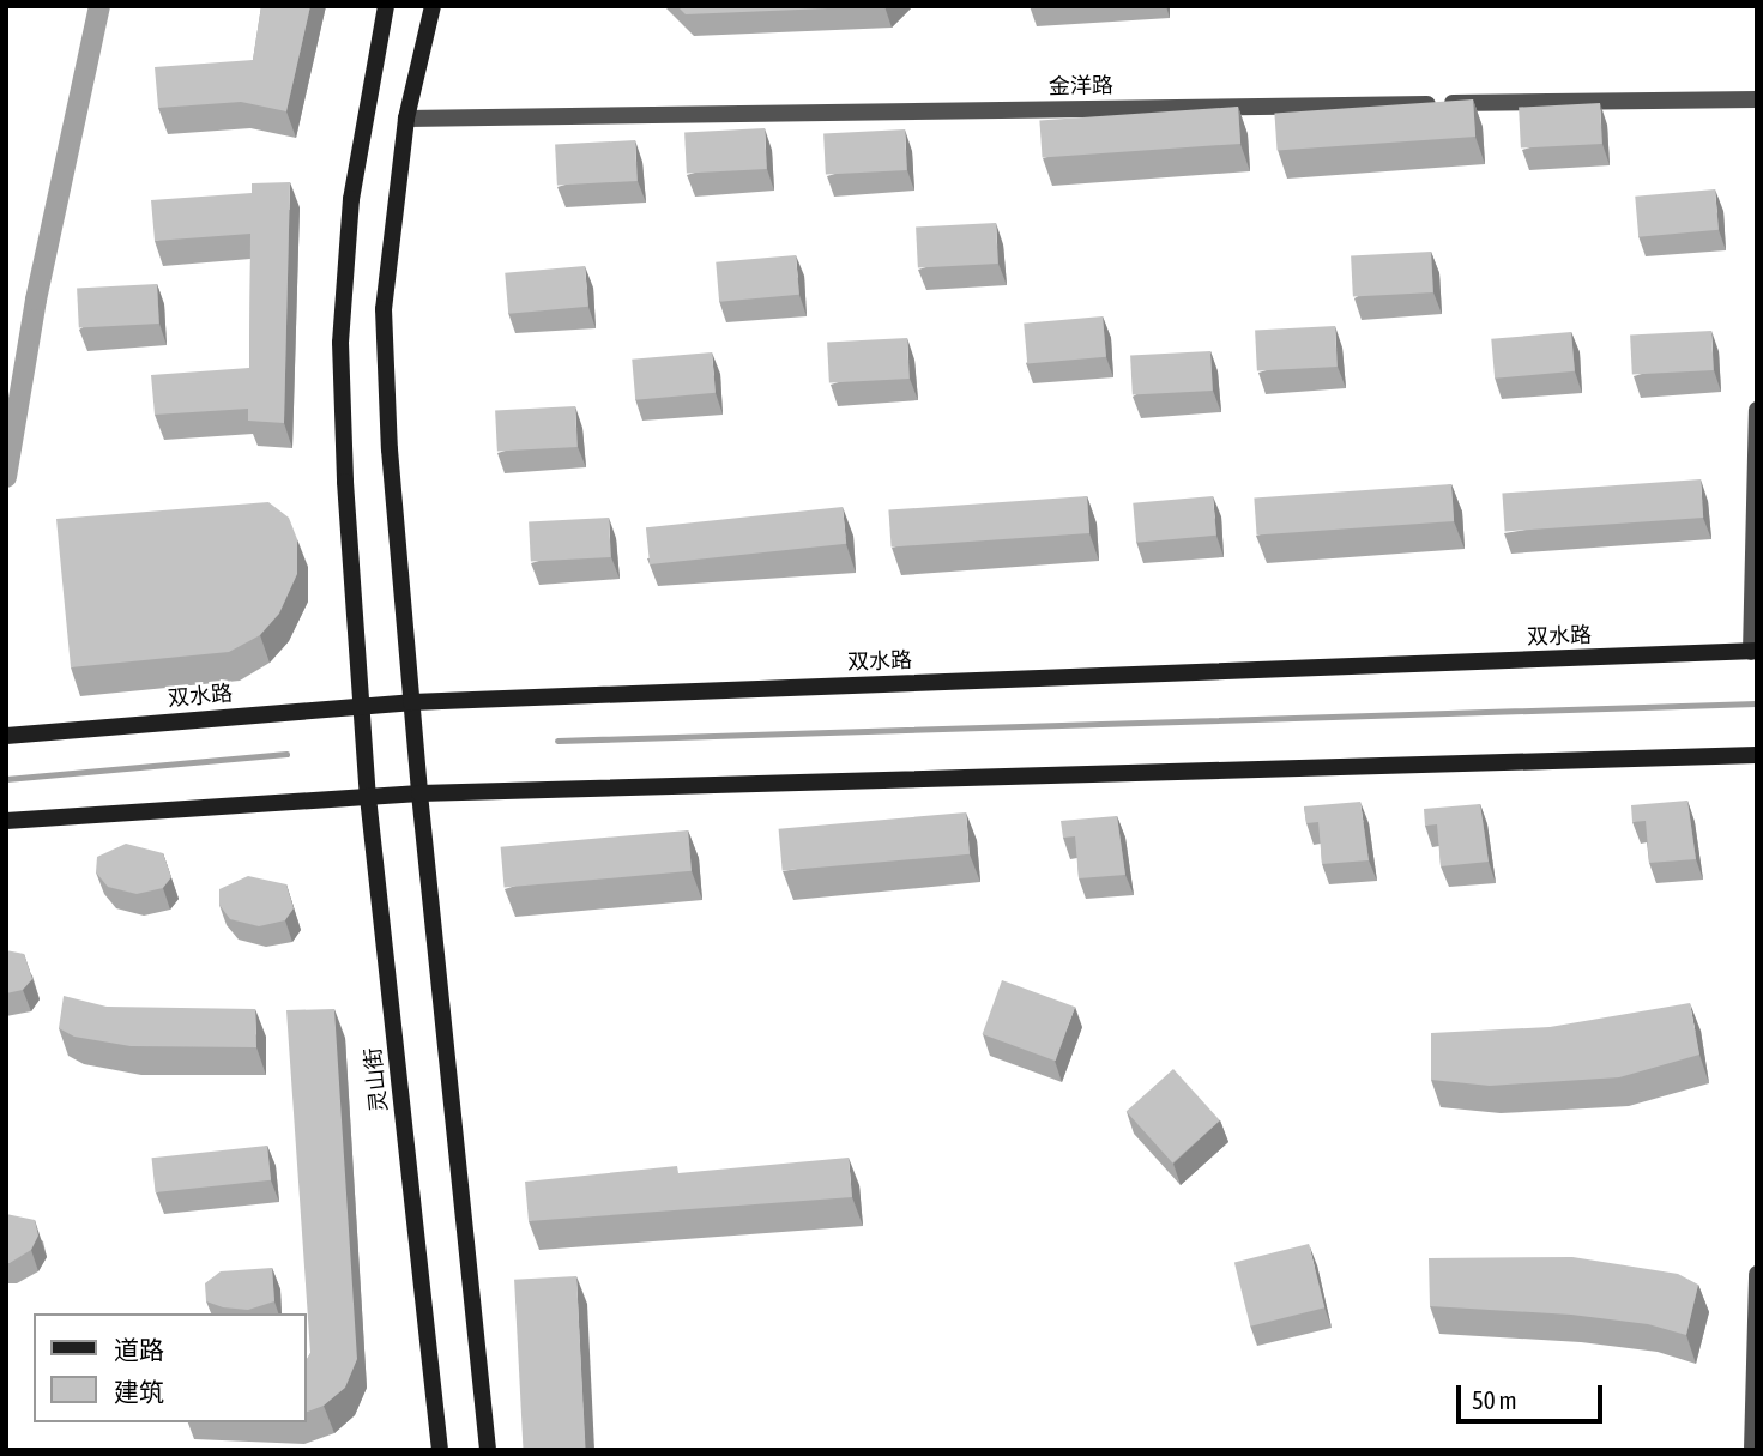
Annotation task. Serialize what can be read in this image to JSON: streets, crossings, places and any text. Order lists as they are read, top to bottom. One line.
{"streets":{"main road":["双水路","灵山街"],"street":["金洋路"]},"crossings":[["双水路","灵山街"]],"legend":["道路","建筑"],"scale_bar":"50 m"}
